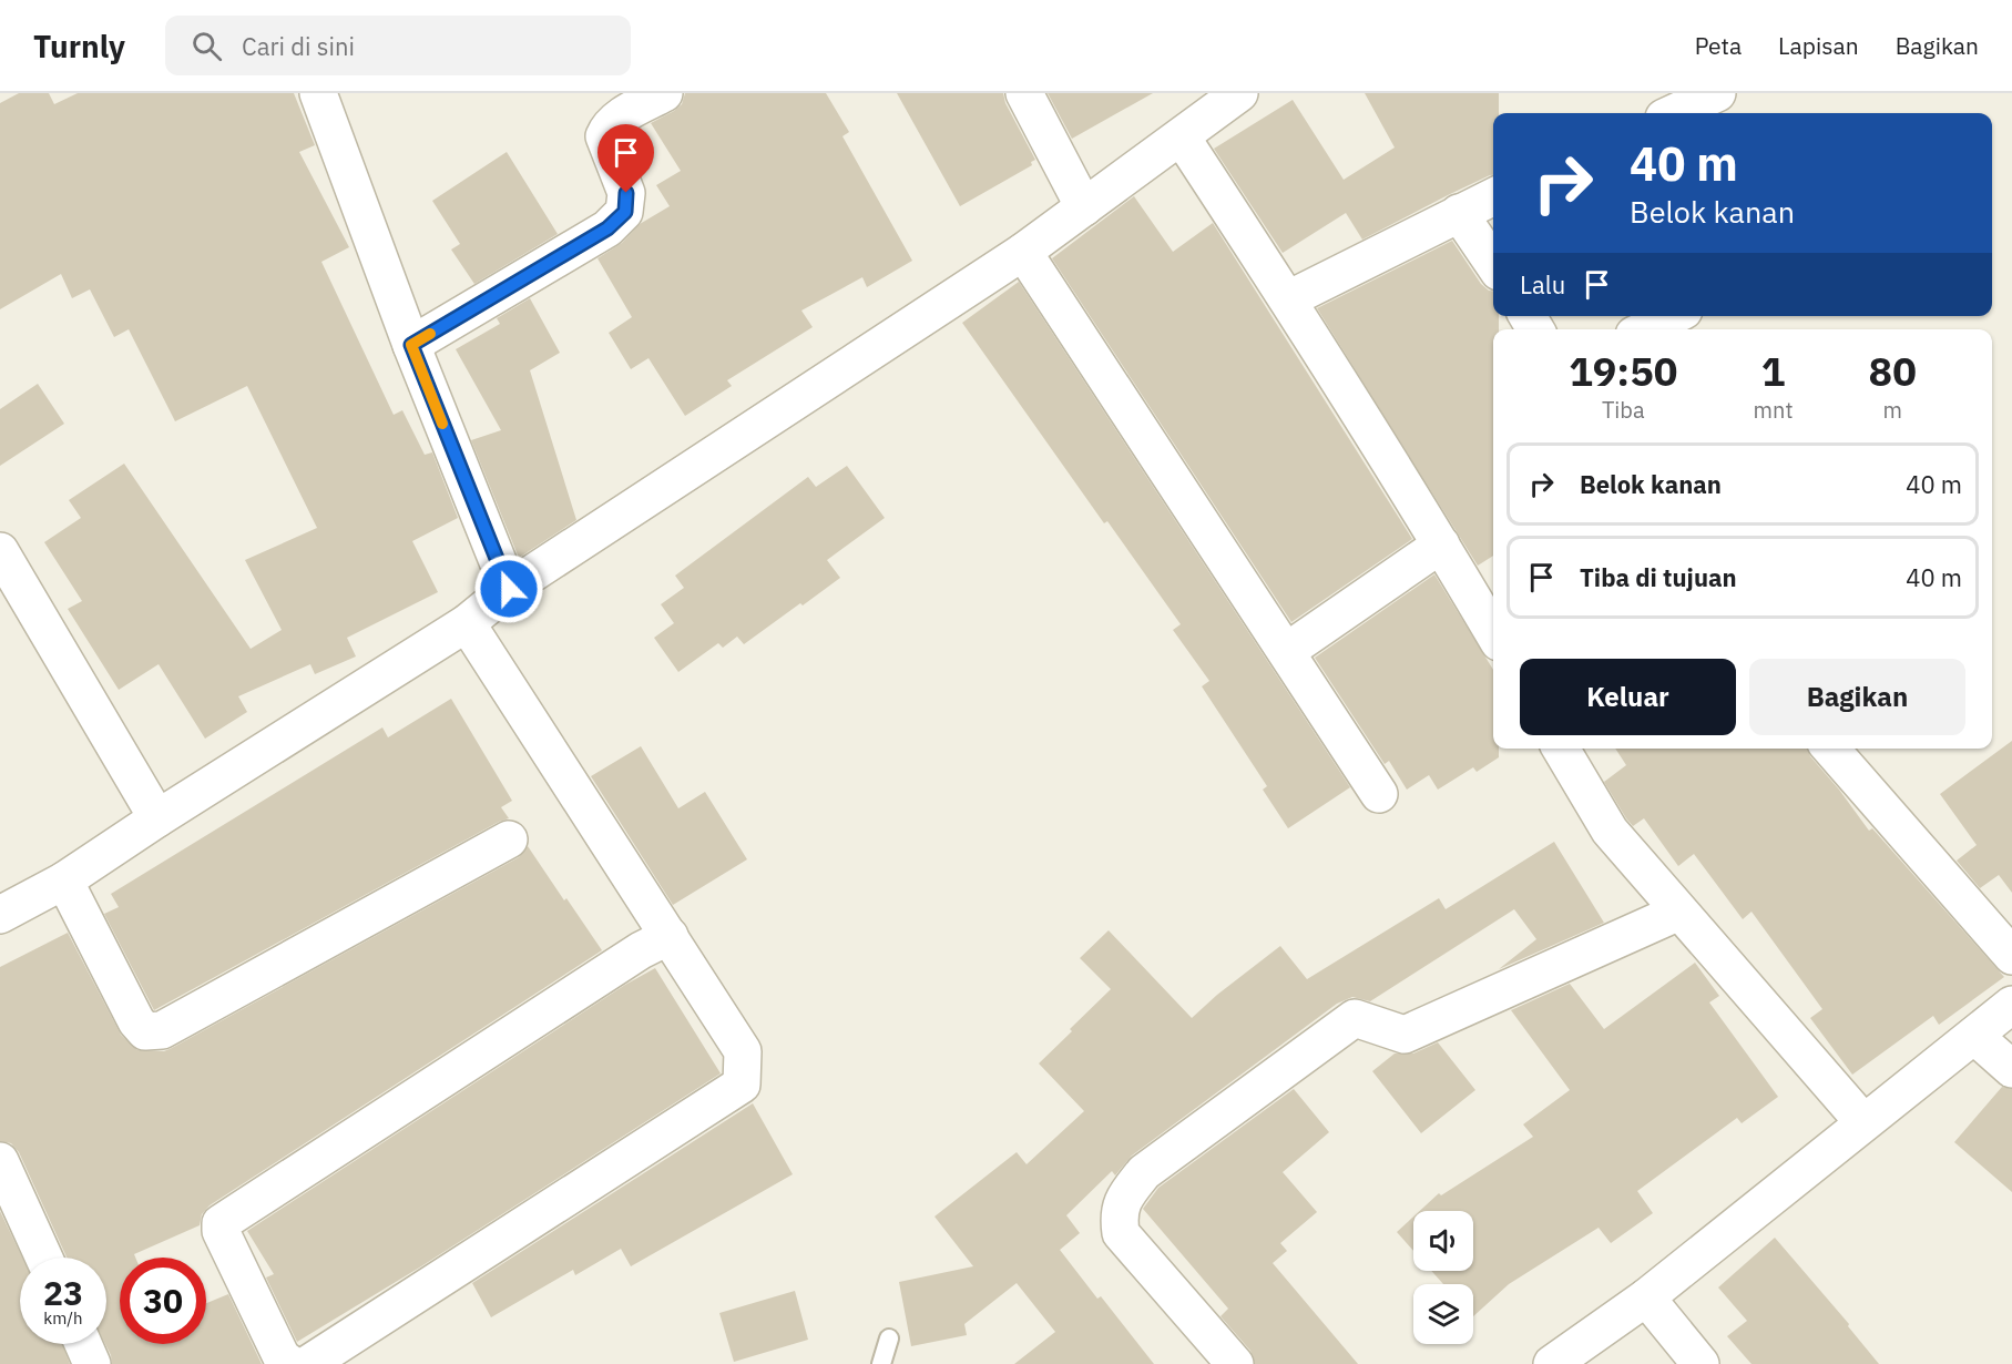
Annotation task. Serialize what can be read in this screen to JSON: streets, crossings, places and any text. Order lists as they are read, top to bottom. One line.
{"page":{"header":"Turnly","search":"Cari di sini","nav":["Peta","Lapisan","Bagikan"],"turn":["40 m","Belok kanan"],"then":"Lalu","eta":["19:50","Tiba","1","mnt","80","m"],"list":[{"name":"Belok kanan","value":"40 m"},{"name":"Tiba di tujuan","value":"40 m"}],"buttons":["Keluar","Bagikan"],"speed":"23 km/h","limit":"30"}}
